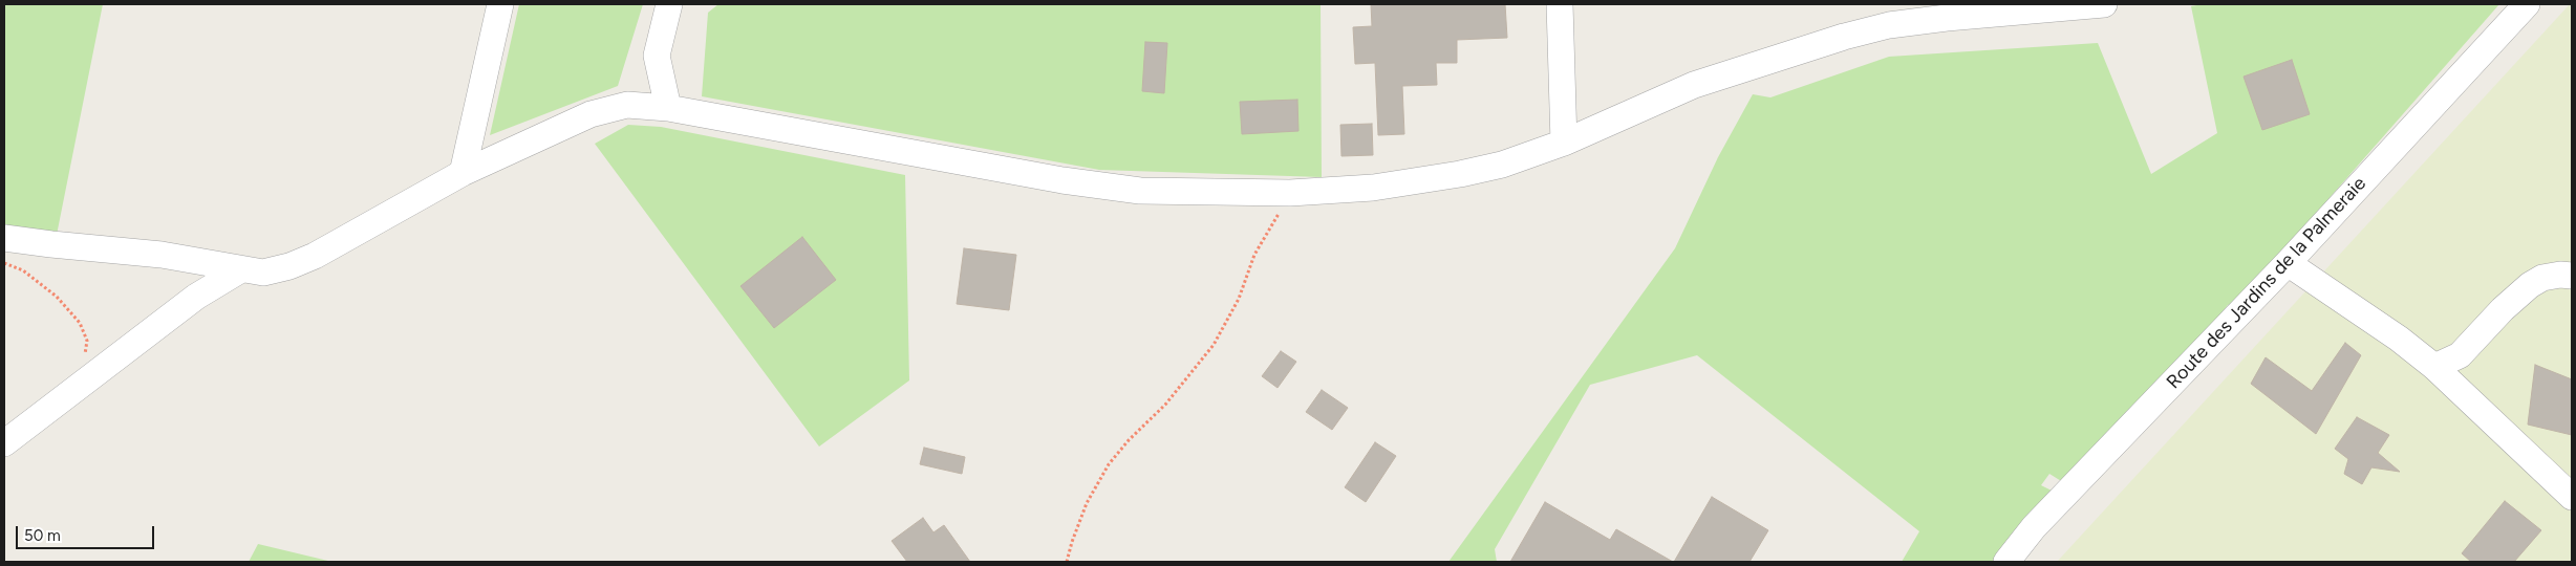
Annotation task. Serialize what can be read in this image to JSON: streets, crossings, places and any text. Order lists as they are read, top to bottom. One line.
{"streets":{"street":["Route des Jardins de la Palmeraie"]},"scale_bar":"50 m"}
